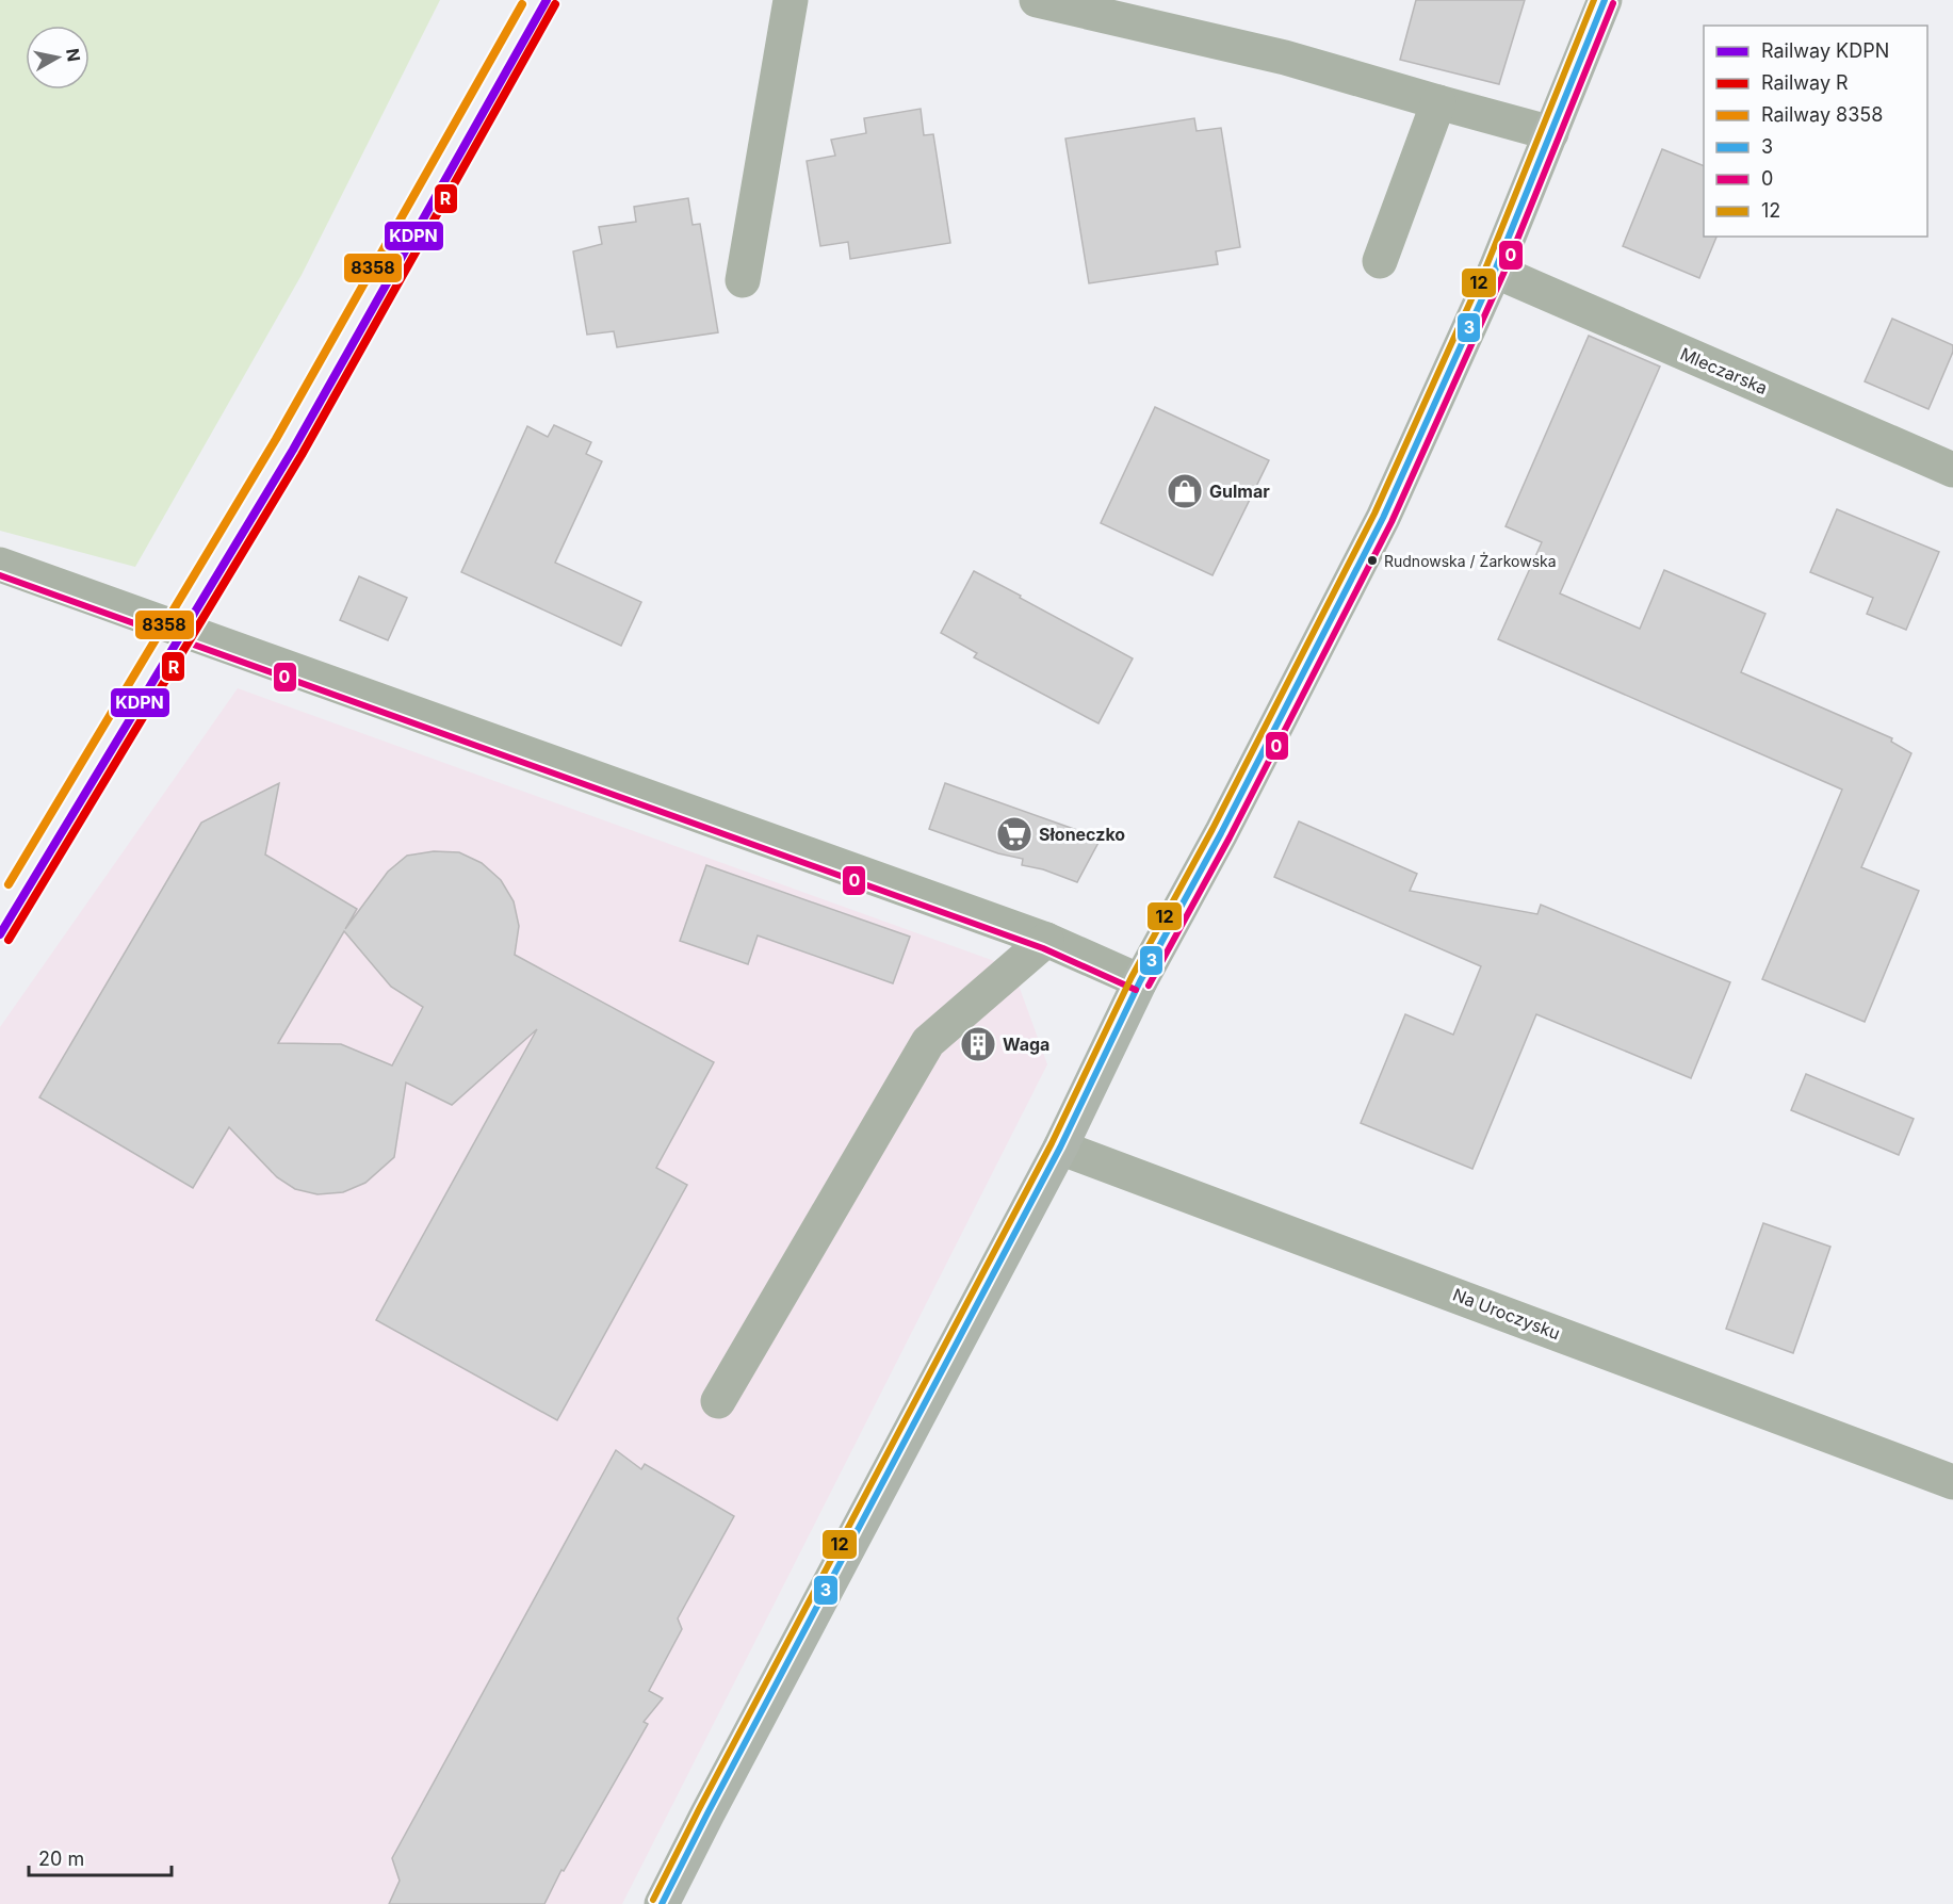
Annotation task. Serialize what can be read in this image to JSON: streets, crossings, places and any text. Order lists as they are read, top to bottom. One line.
{"streets":{"street":["Mleczarska","Na Uroczysku"]},"places":{"shop":["Gulmar"],"other":["Rudnowska / Żarkowska"],"supermarket":["Słoneczko"],"building":["Waga"]},"lines":["rail line KDPN","transit line 3","transit line 12","transit line 0","rail line R","rail line 8358"],"legend":["Railway KDPN","Railway R","Railway 8358","3","0","12"],"scale_bar":"20 m","north":"right"}
